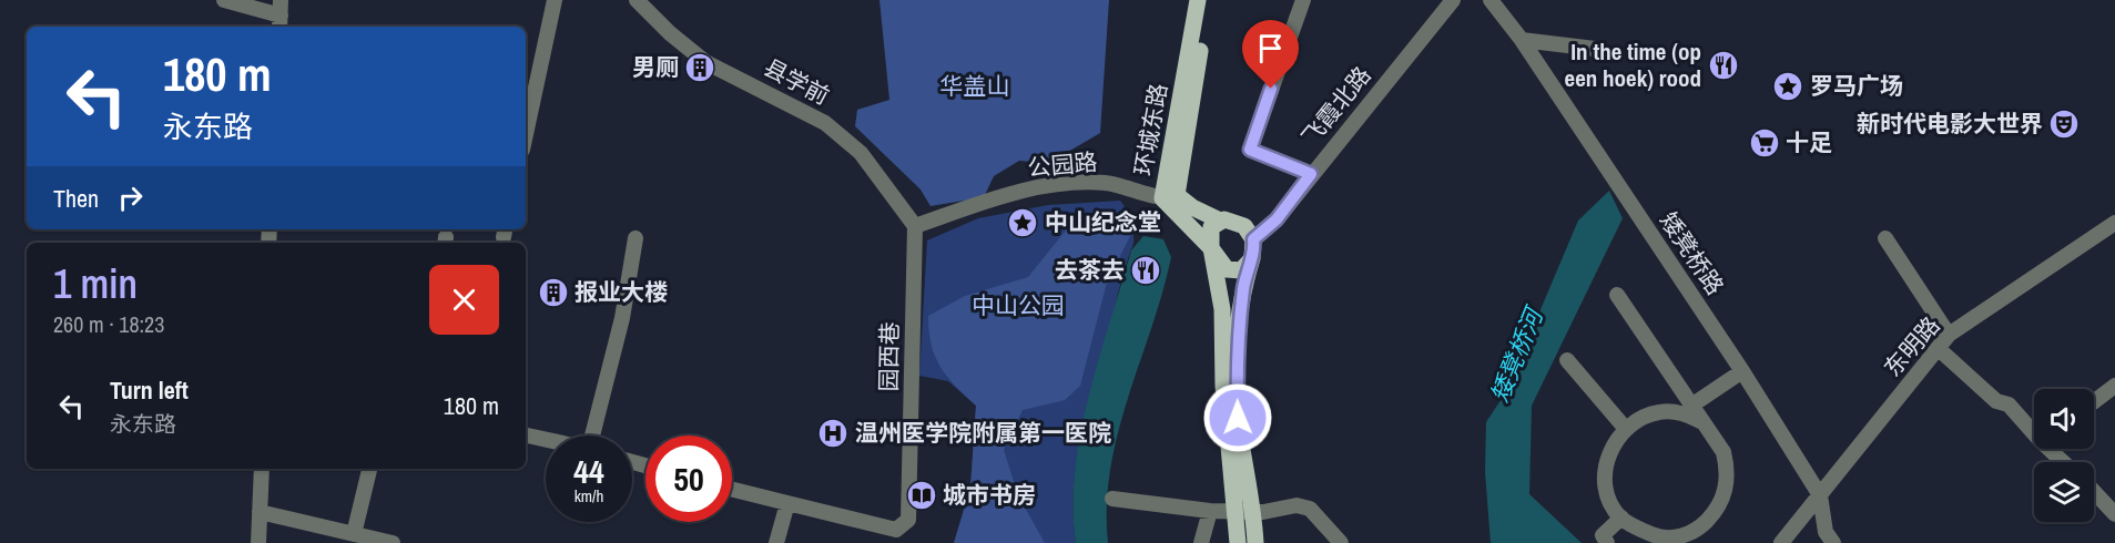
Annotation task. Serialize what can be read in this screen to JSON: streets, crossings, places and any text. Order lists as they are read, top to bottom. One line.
{"streets":{"main road":["环城东路"],"street":["县学前","飞霞北路","公园路","矮凳桥路","东明路","园西巷"]},"crossings":[["县学前","公园路"],["县学前","园西巷"],["飞霞北路","环城东路"],["环城东路","公园路"],["公园路","园西巷"],["矮凳桥路","东明路"]],"water":["矮凳桥河"],"parks":["华盖山","中山公园"],"places":{"restaurant":["In the time (op een hoek) rood","去茶去"],"building":["男厕","报业大楼"],"place":["罗马广场","中山纪念堂"],"theatre":["新时代电影大世界"],"supermarket":["十足"],"hospital":["温州医学院附属第一医院"],"library":["城市书房"]},"page":{"turn":["180 m","永东路"],"then":"Then","heading":["1 min","260 m · 18:23"],"list":[{"name":"Turn left","note":"永东路","value":"180 m"}],"speed":"44 km/h","limit":"50"}}
